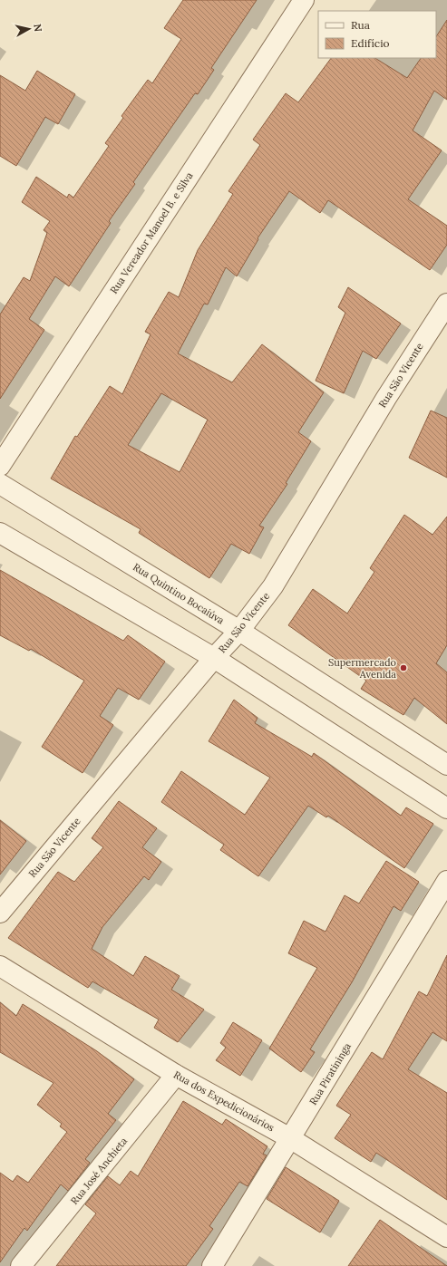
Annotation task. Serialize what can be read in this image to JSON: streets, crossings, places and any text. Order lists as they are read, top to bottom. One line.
{"streets":{"street":["Rua Vereador Manoel B. e Silva","Rua São Vicente","Rua Quintino Bocaiúva","Rua Piratininga","Rua dos Expedicionários","Rua José Anchieta"]},"crossings":[["Rua São Vicente","Rua Quintino Bocaiúva"],["Rua Piratininga","Rua dos Expedicionários"],["Rua dos Expedicionários","Rua José Anchieta"]],"places":["Supermercado Avenida"],"legend":["Rua","Edifício"],"north":"right"}
